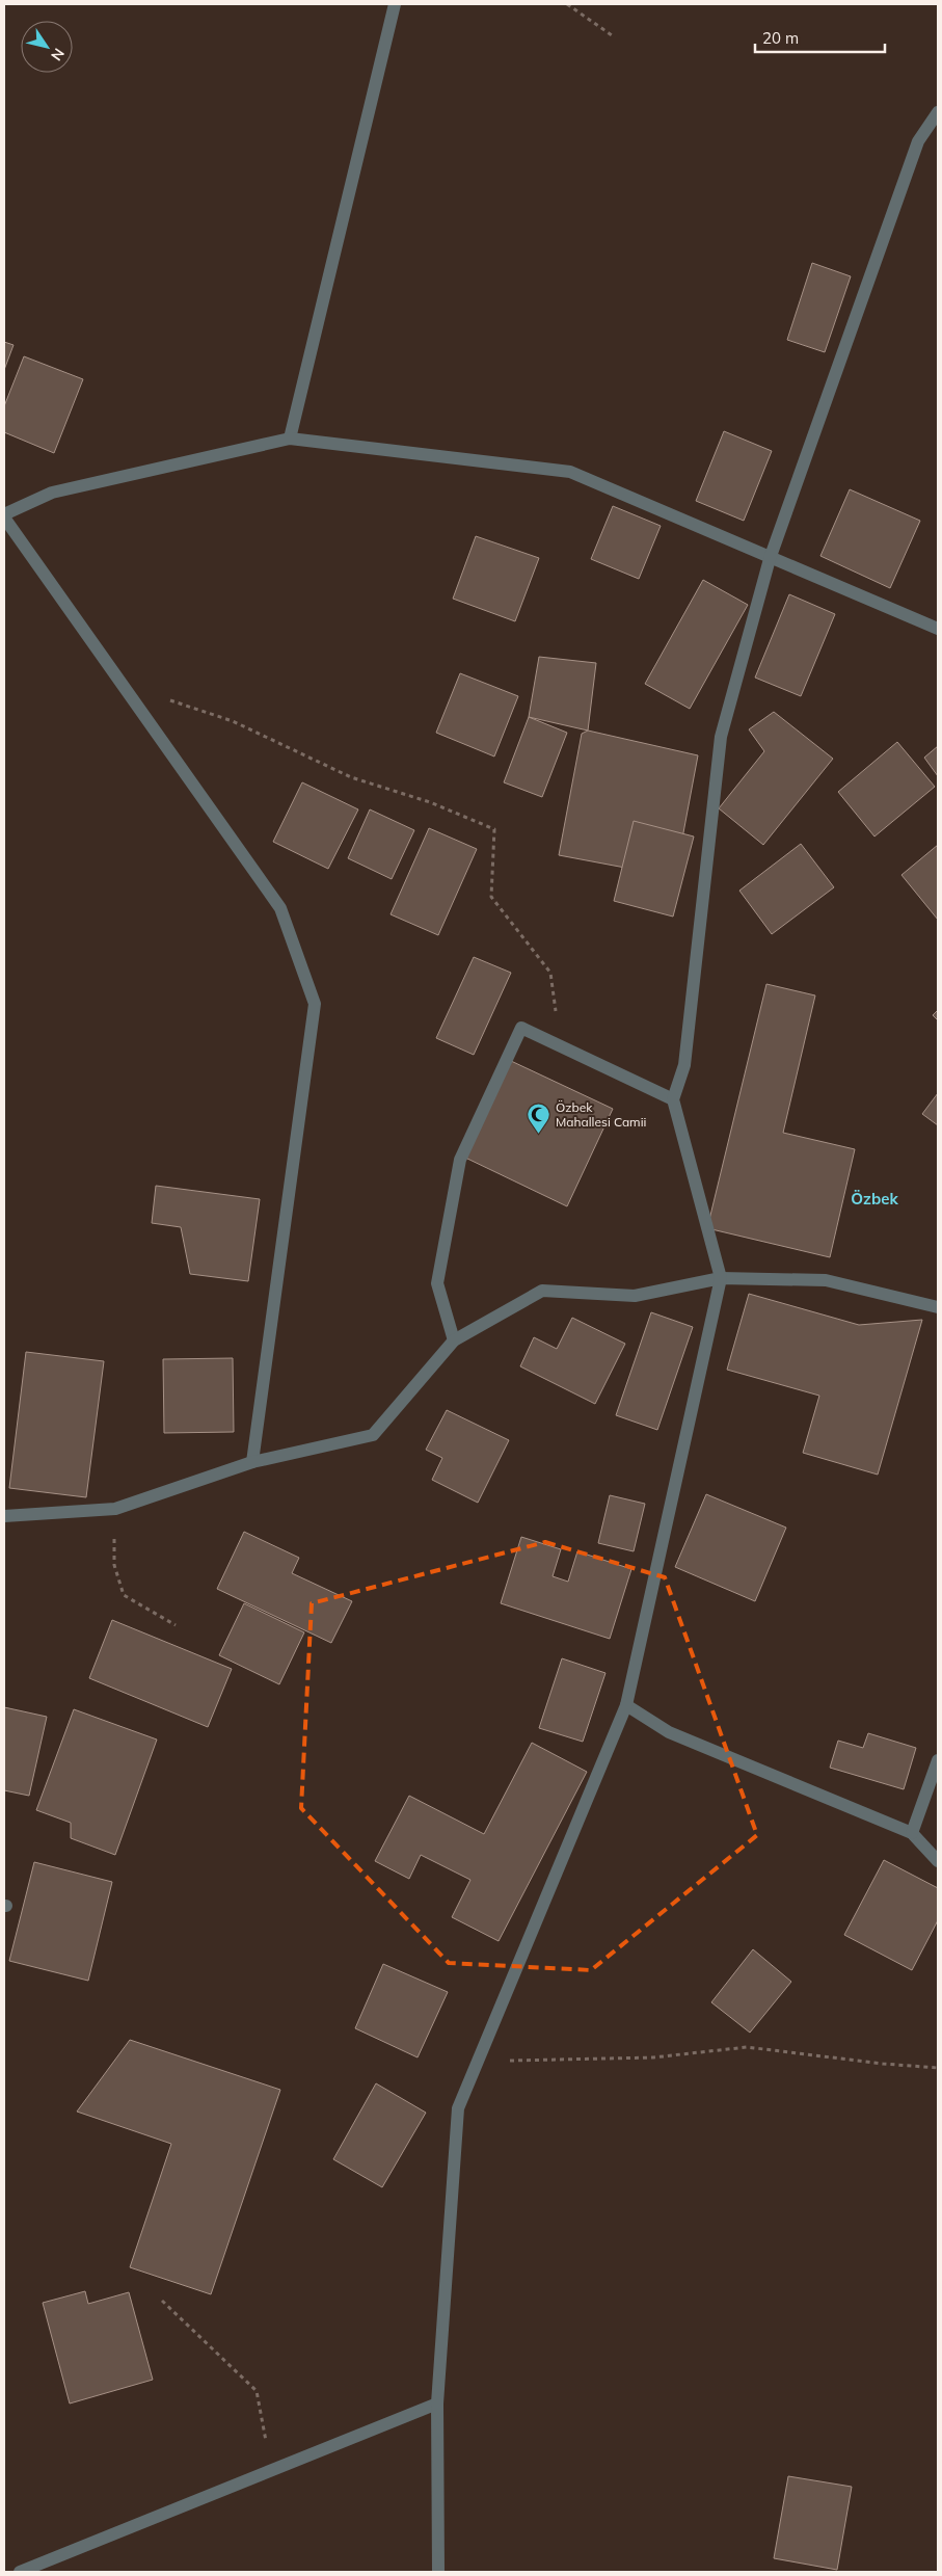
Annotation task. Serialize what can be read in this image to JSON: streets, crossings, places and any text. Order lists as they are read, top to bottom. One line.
{"districts":["Özbek"],"places":{"mosque":["Özbek Mahallesi Camii"]},"scale_bar":"20 m","north":"bottom right"}
